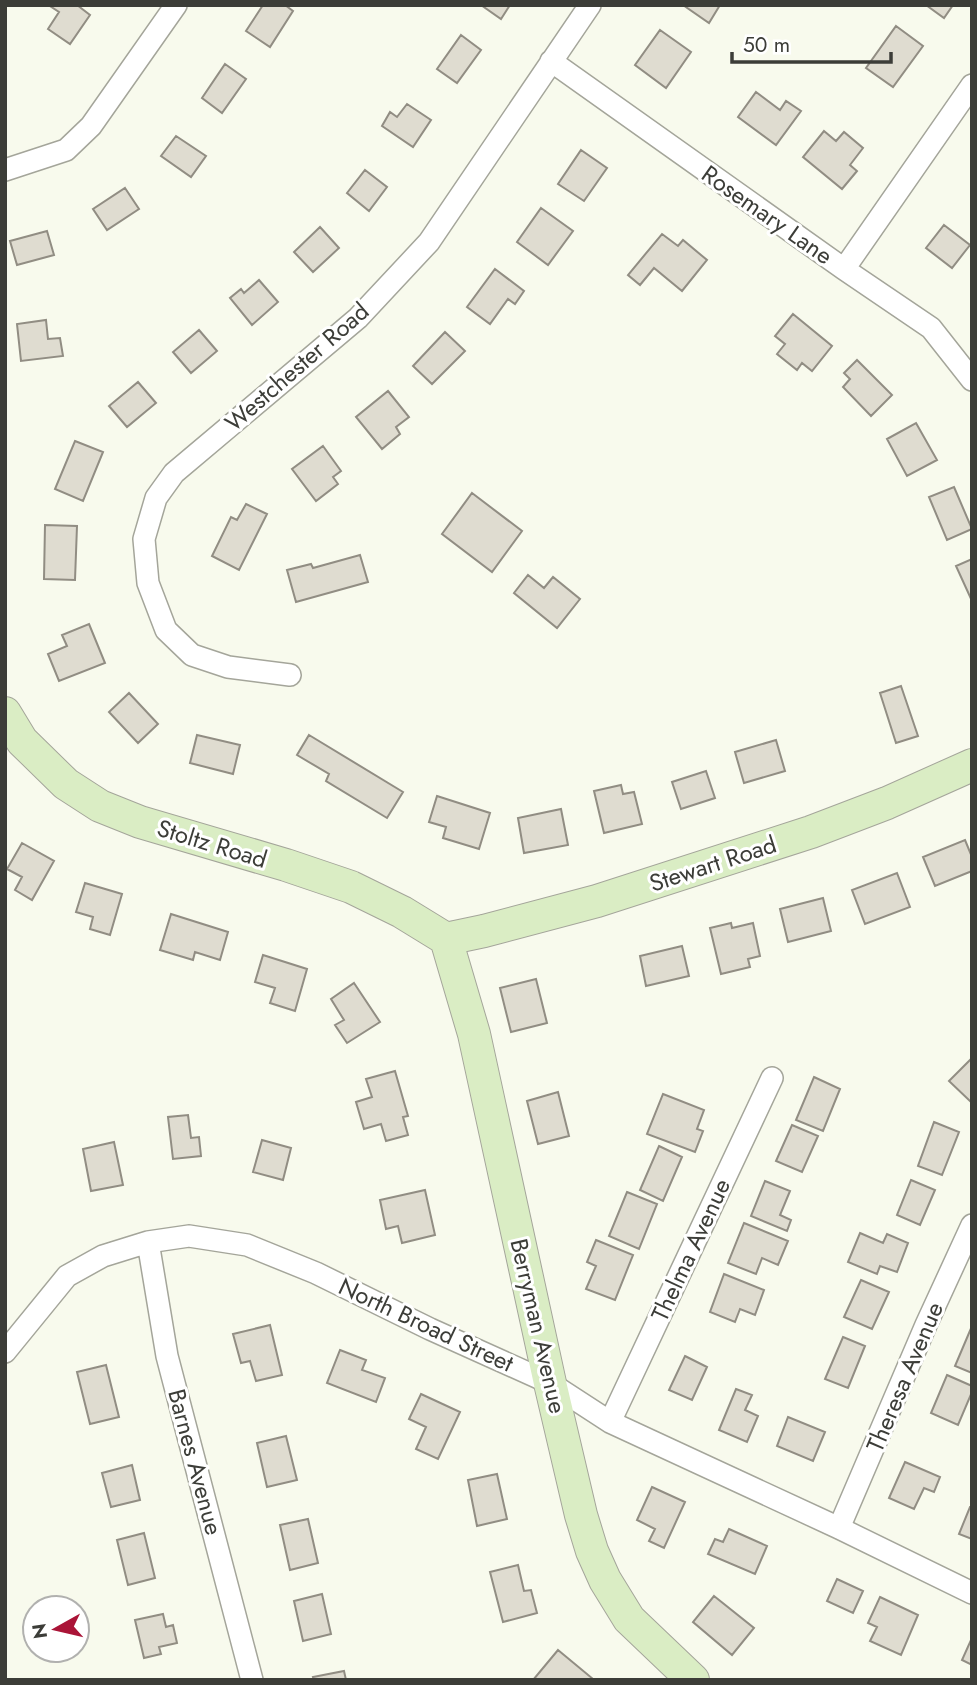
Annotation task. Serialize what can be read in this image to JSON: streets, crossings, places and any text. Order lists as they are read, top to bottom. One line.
{"streets":{"street":["Rosemary Lane","Westchester Road","Stoltz Road","Stewart Road","Thelma Avenue","North Broad Street","Berryman Avenue","Theresa Avenue","Barnes Avenue"]},"crossings":[["Rosemary Lane","Westchester Road"],["Stoltz Road","Stewart Road"],["Stoltz Road","Berryman Avenue"],["Stewart Road","Berryman Avenue"],["Thelma Avenue","North Broad Street"],["North Broad Street","Berryman Avenue"],["North Broad Street","Theresa Avenue"],["North Broad Street","Barnes Avenue"]],"scale_bar":"50 m","north":"left"}
